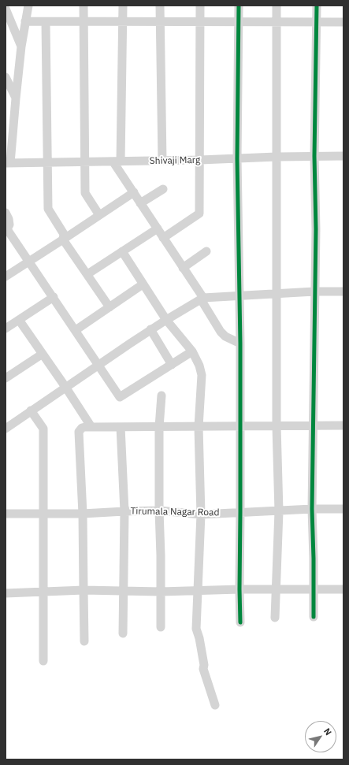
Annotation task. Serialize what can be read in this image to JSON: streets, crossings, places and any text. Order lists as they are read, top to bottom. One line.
{"streets":{"street":["Shivaji Marg","Tirumala Nagar Road"]},"north":"top right"}
